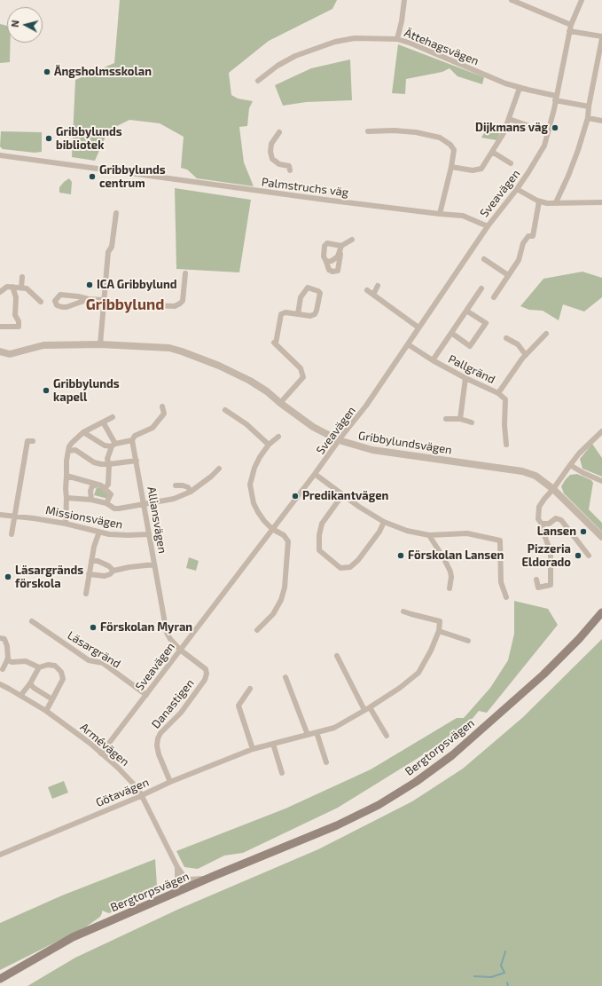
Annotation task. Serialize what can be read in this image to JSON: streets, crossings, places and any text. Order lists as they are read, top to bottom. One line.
{"streets":{"main road":["Bergtorpsvägen"],"street":["Ättehagsvägen","Palmstruchs väg","Sveavägen","Pallgränd","Gribbylundsvägen","Missionsvägen","Alliansvägen","Läsargränd","Danastigen","Armévägen","Götavägen"]},"crossings":[["Ättehagsvägen","Sveavägen"],["Palmstruchs väg","Sveavägen"],["Sveavägen","Pallgränd"],["Sveavägen","Gribbylundsvägen"],["Sveavägen","Alliansvägen"],["Sveavägen","Läsargränd"],["Sveavägen","Danastigen"],["Sveavägen","Armévägen"],["Missionsvägen","Alliansvägen"],["Alliansvägen","Danastigen"],["Danastigen","Götavägen"],["Armévägen","Bergtorpsvägen"],["Armévägen","Götavägen"]],"districts":["Gribbylund"],"places":["Ängsholmsskolan","Dijkmans väg","Gribbylunds bibliotek","Gribbylunds centrum","ICA Gribbylund","Gribbylunds kapell","Predikantvägen","Lansen","Förskolan Lansen","Pizzeria Eldorado","Läsargränds förskola","Förskolan Myran"],"north":"left"}
